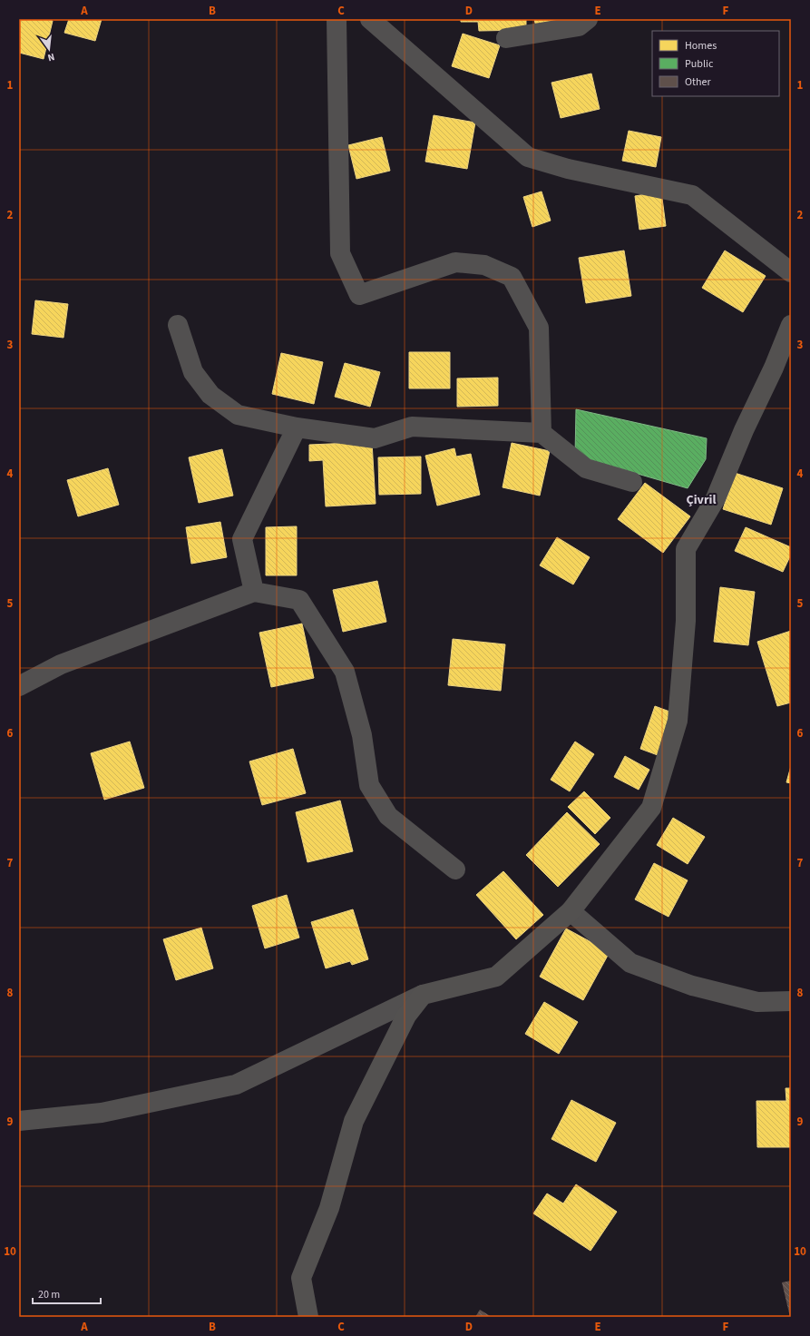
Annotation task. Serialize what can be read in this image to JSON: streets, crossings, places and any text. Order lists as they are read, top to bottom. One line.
{"districts":["Çivril"],"legend":["Homes","Public","Other"],"scale_bar":"20 m","north":"bottom","grid":{"columns":["A","B","C","D","E","F"],"rows":["1","2","3","4","5","6","7","8","9","10"]}}
